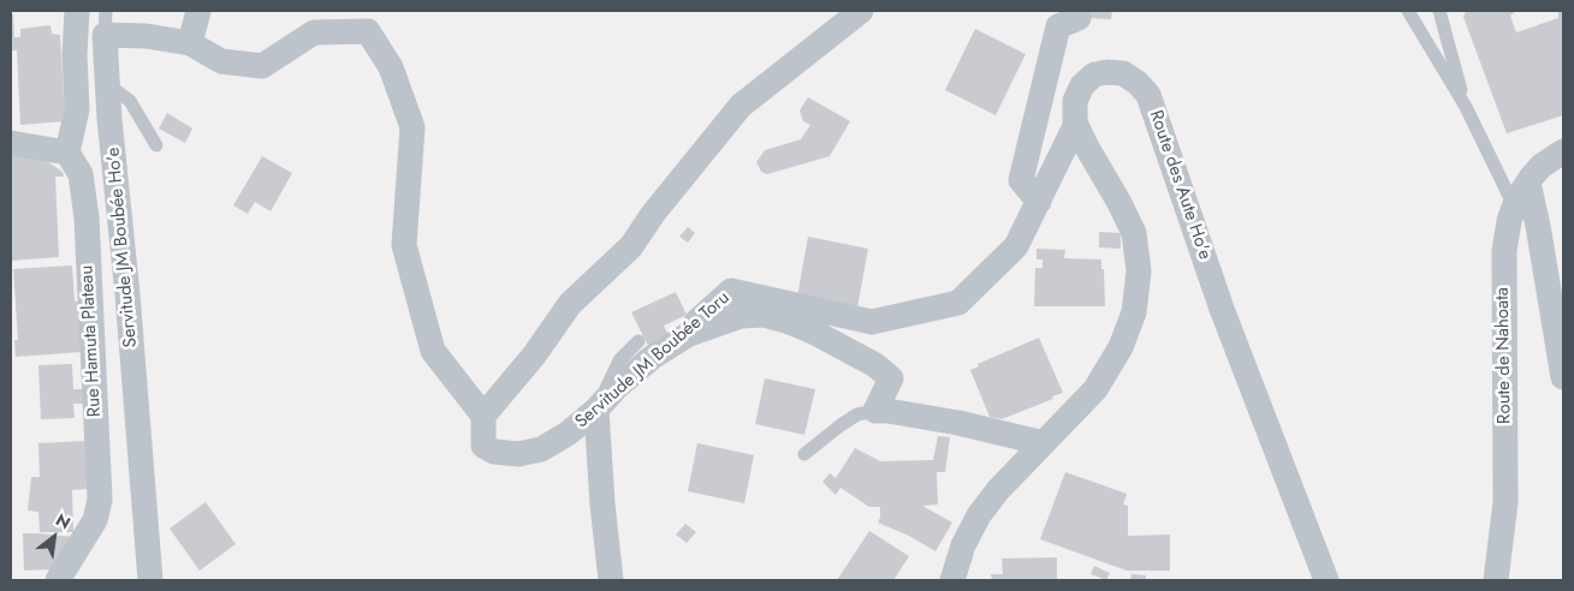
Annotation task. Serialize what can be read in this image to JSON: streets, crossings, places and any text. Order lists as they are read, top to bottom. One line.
{"streets":{"street":["Route des Aute Ho'e","Servitude JM Boubée Ho'e","Rue Hamuta Plateau","Route de Nahoata","Servitude JM Boubée Toru"]},"crossings":[["Route des Aute Ho'e","Servitude JM Boubée Toru"]],"north":"top right"}
